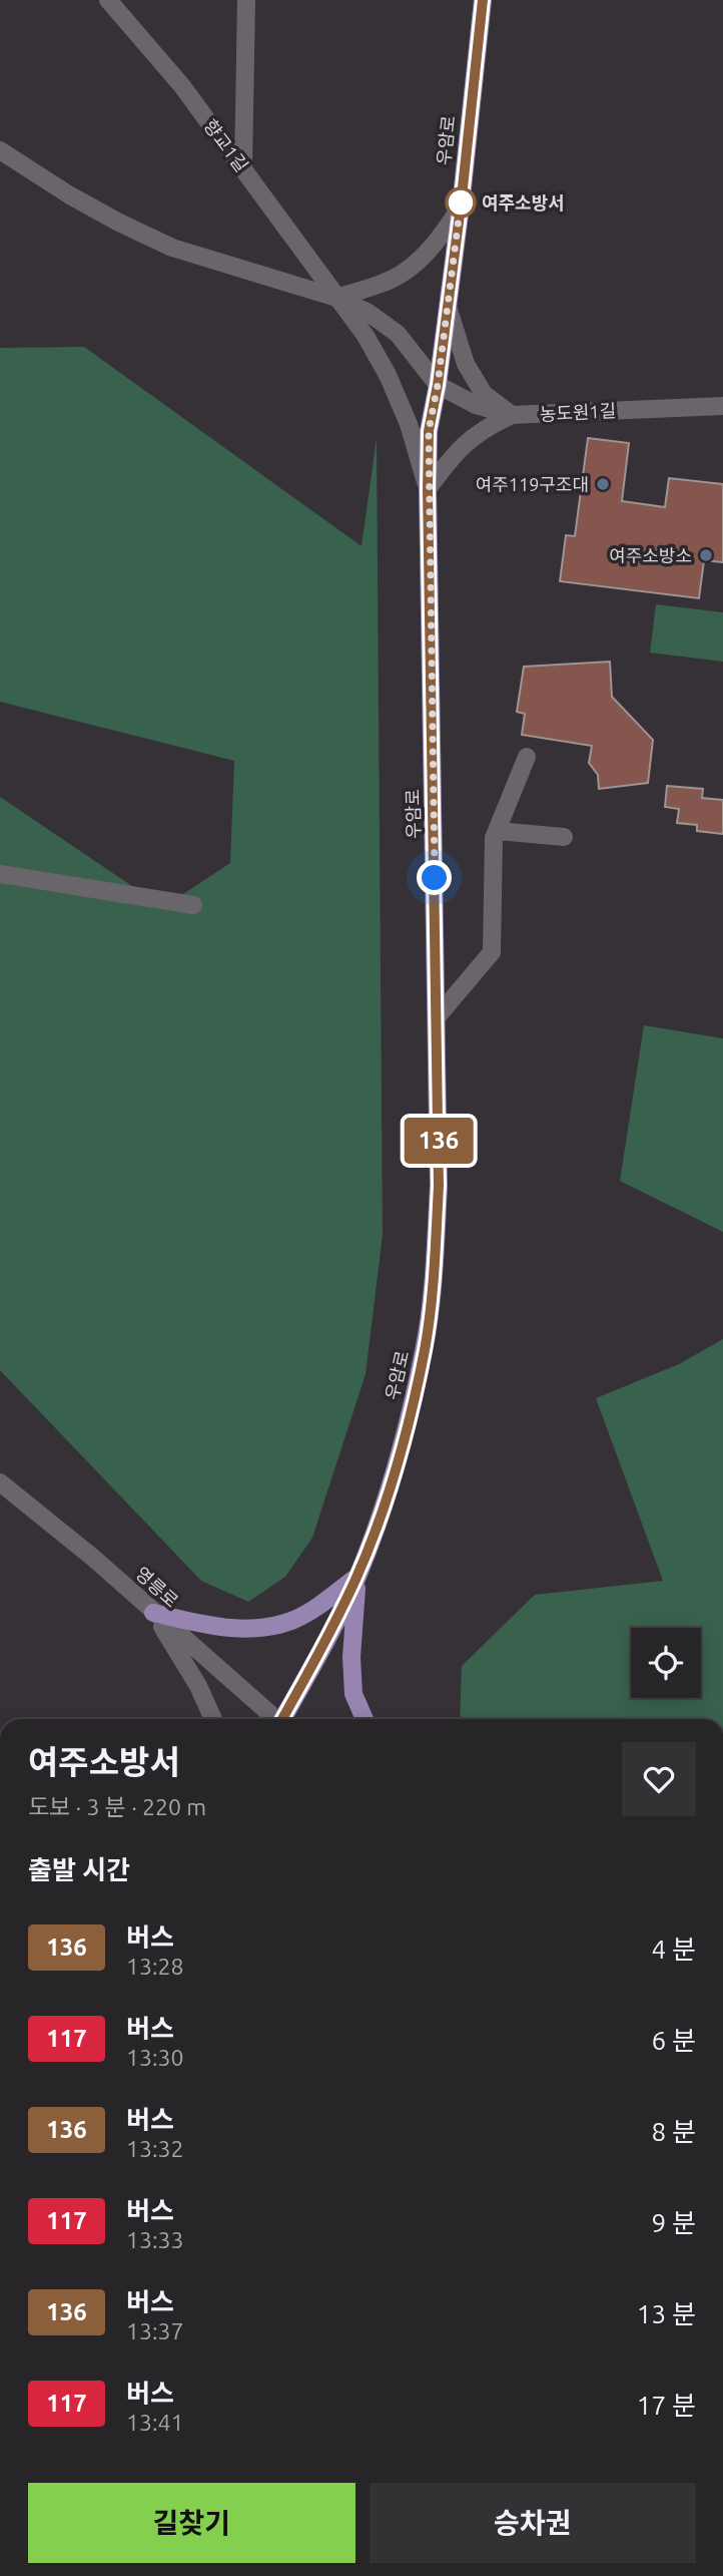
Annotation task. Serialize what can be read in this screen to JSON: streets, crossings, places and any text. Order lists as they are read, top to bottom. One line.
{"streets":{"main road":["우암로"],"street":["향교1길","농도원1길","영릉로"]},"crossings":[["우암로","향교1길"],["우암로","농도원1길"],["향교1길","농도원1길"]],"places":["여주소방서","여주119구조대","여주소방소"],"lines":["bus line 136"],"page":{"on_map":"136","heading":[["여주소방서","도보 · 3 분 · 220 m"],"출발 시간"],"list":[{"mark":"136","name":"버스","note":"13:28","value":"4 분"},{"mark":"117","name":"버스","note":"13:30","value":"6 분"},{"mark":"136","name":"버스","note":"13:32","value":"8 분"},{"mark":"117","name":"버스","note":"13:33","value":"9 분"},{"mark":"136","name":"버스","note":"13:37","value":"13 분"},{"mark":"117","name":"버스","note":"13:41","value":"17 분"}],"buttons":["길찾기","승차권"]}}
